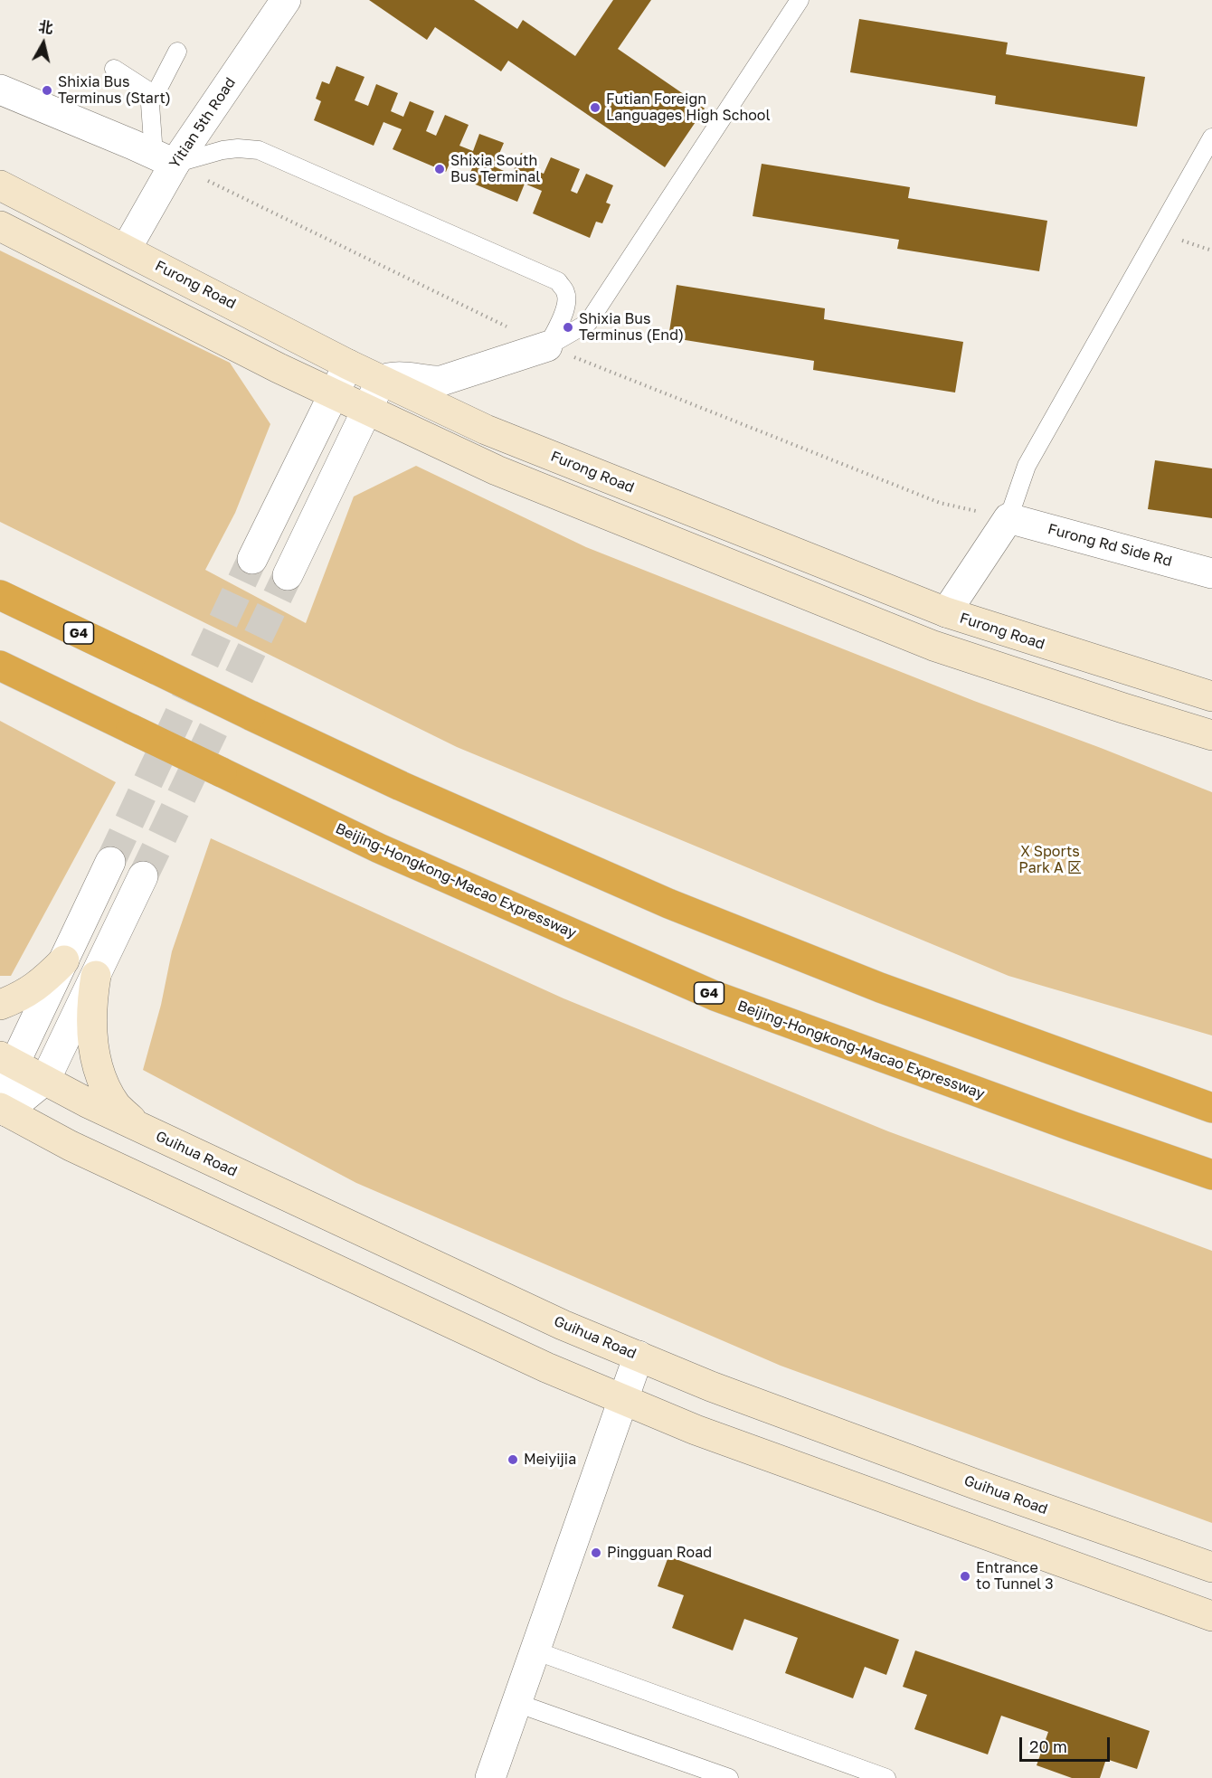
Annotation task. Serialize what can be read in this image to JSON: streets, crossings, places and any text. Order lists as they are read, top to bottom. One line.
{"streets":{"highway":["G4","Beijing-Hongkong-Macao Expressway"],"main road":["Furong Road","Guihua Road"],"street":["Yitian 5th Road","Furong Rd Side Rd"]},"crossings":[["Yitian 5th Road","Furong Road"]],"parks":["X Sports Park A 区"],"places":["Shixia Bus Terminus (Start)","Futian Foreign Languages High School","Shixia South Bus Terminal","Shixia Bus Terminus (End)","Meiyijia","Pingguan Road","Entrance to Tunnel 3"],"scale_bar":"20 m","north":"top"}
